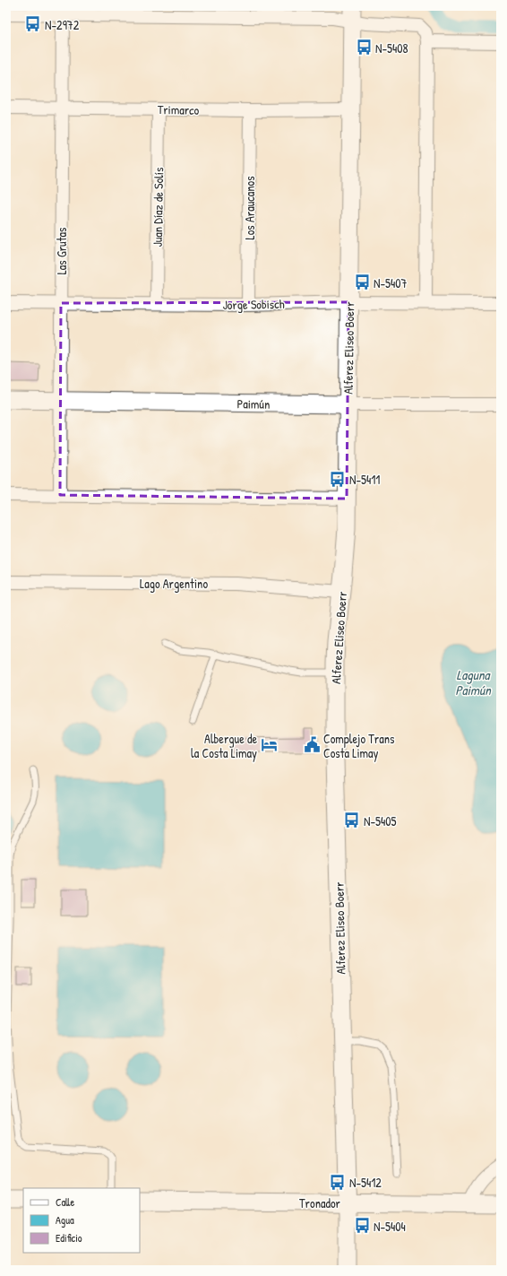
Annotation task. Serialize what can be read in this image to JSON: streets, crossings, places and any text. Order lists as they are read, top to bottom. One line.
{"streets":{"street":["Trimarco","Juan Díaz de Solís","Los Araucanos","Las Grutas","Jorge Sobisch","Alferez Eliseo Boerr","Paimún","Lago Argentino","Tronador"]},"crossings":[["Trimarco","Juan Díaz de Solís"],["Trimarco","Los Araucanos"],["Trimarco","Las Grutas"],["Trimarco","Alferez Eliseo Boerr"],["Juan Díaz de Solís","Jorge Sobisch"],["Los Araucanos","Jorge Sobisch"],["Las Grutas","Jorge Sobisch"],["Las Grutas","Paimún"],["Jorge Sobisch","Alferez Eliseo Boerr"],["Alferez Eliseo Boerr","Paimún"],["Alferez Eliseo Boerr","Lago Argentino"],["Alferez Eliseo Boerr","Tronador"]],"water":["Laguna Paimún"],"places":{"bus stop":["N-2972","N-5408","N-5407","N-5411","N-5405","N-5412","N-5404"],"hotel":["Albergue de la Costa Limay"],"public building":["Complejo Trans Costa Limay"]},"legend":["Calle","Agua","Edificio"]}
